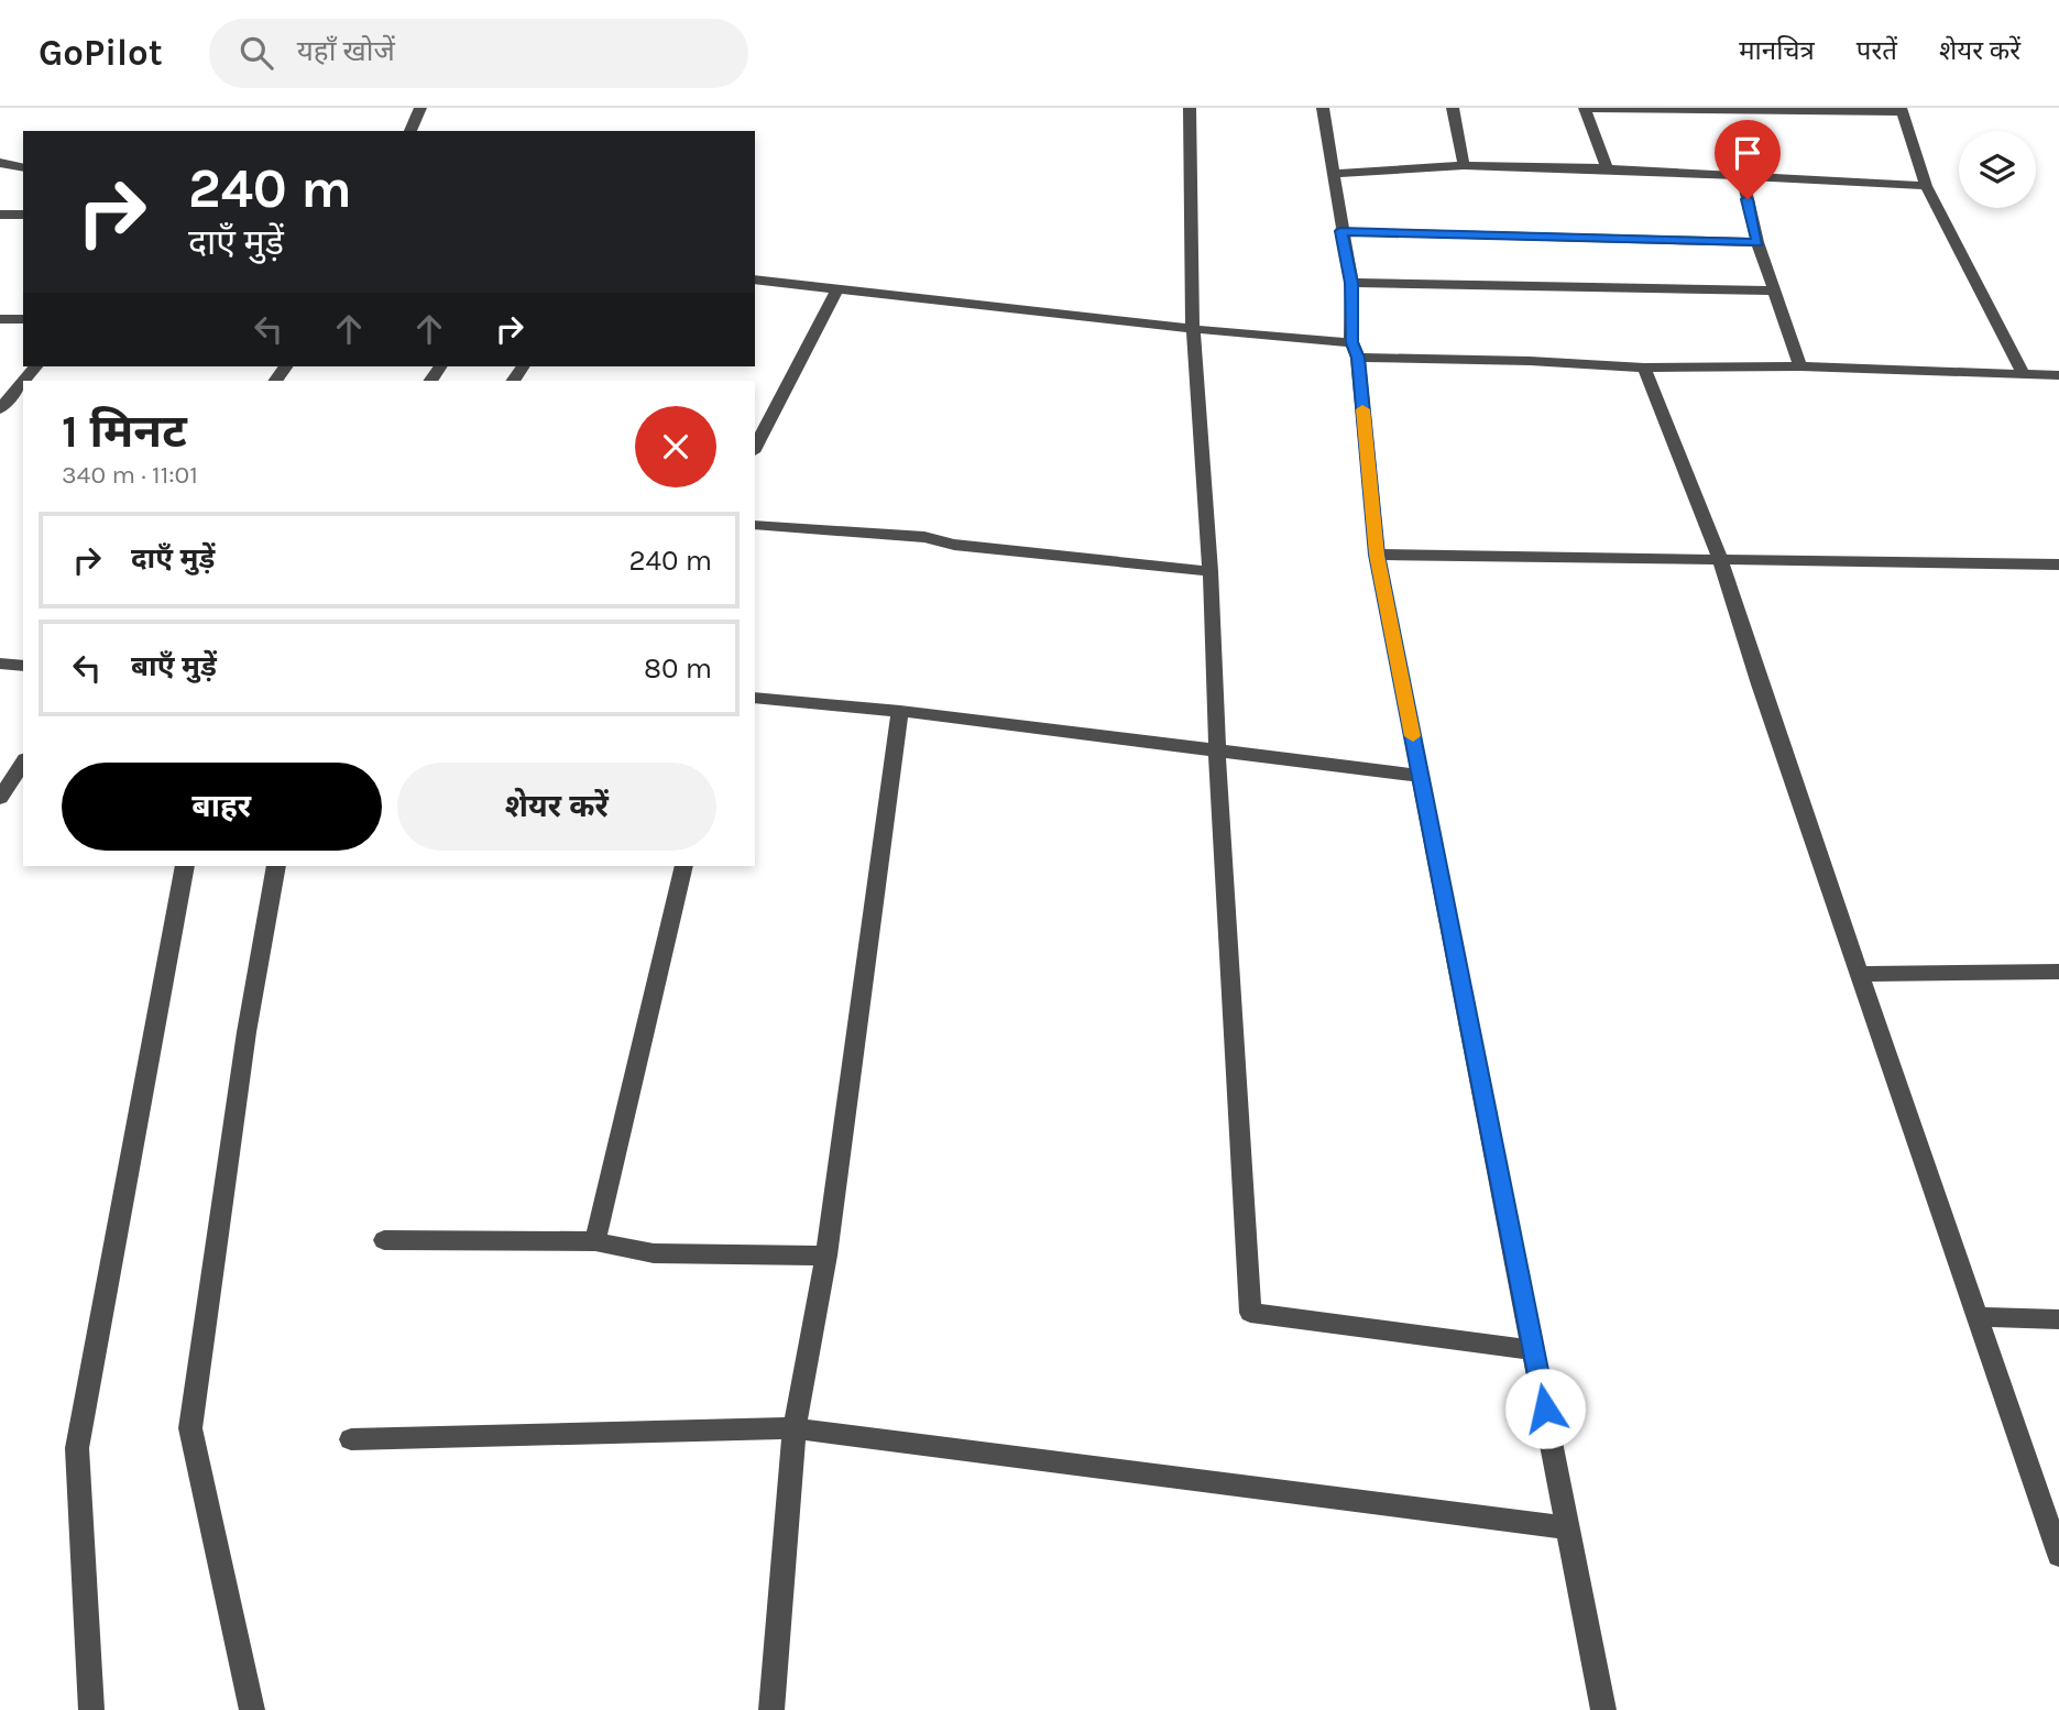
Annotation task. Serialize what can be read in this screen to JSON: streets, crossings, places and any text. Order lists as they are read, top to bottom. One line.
{"page":{"header":"GoPilot","search":"यहाँ खोजें","nav":["मानचित्र","परतें","शेयर करें"],"turn":["240 m","दाएँ मुड़ें"],"heading":["1 मिनट","340 m · 11:01"],"list":[{"name":"दाएँ मुड़ें","value":"240 m"},{"name":"बाएँ मुड़ें","value":"80 m"}],"buttons":["बाहर","शेयर करें"]}}
